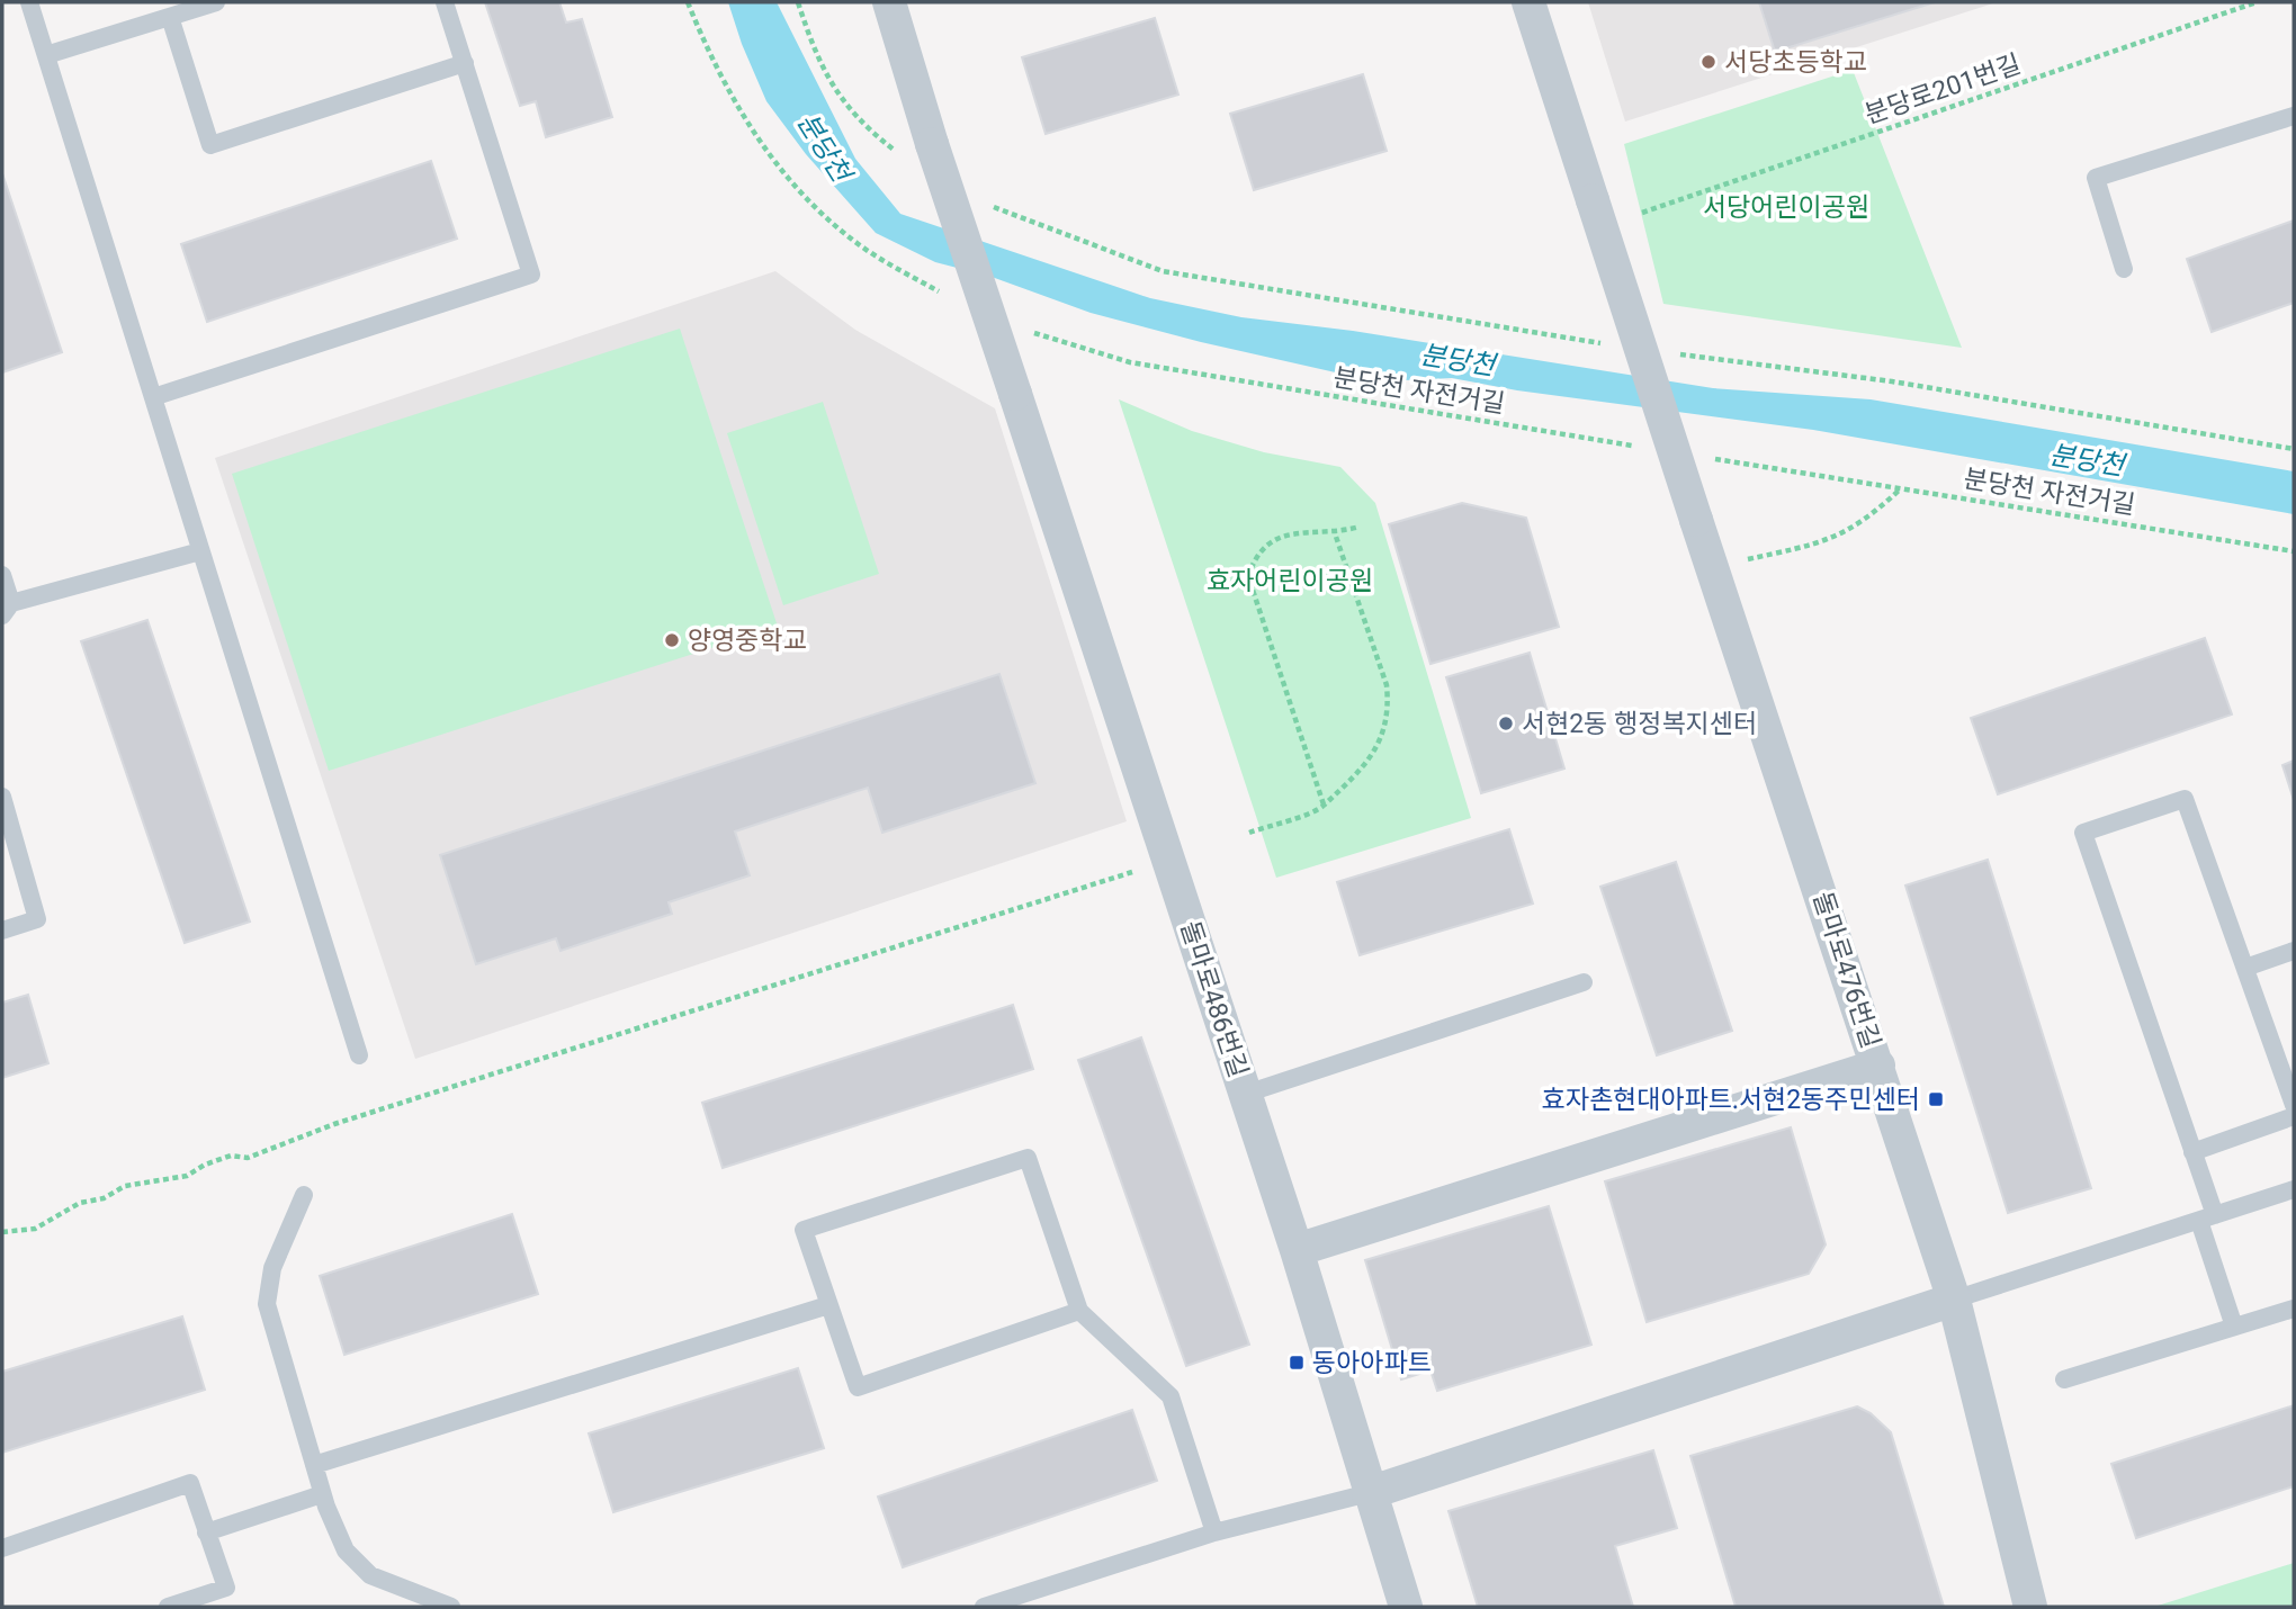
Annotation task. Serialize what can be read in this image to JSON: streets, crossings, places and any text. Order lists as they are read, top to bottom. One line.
{"streets":{"street":["돌마로476번길","돌마로486번길"],"path":["분당로201번길","분당천 자전거길"]},"water":["분당천"],"parks":["서당어린이공원","효자어린이공원"],"places":{"other":["서당초등학교","양영중학교","서현2동 행정복지센터"],"transit":["효자촌현대아파트.서현2동주민센터","동아아파트"]}}
